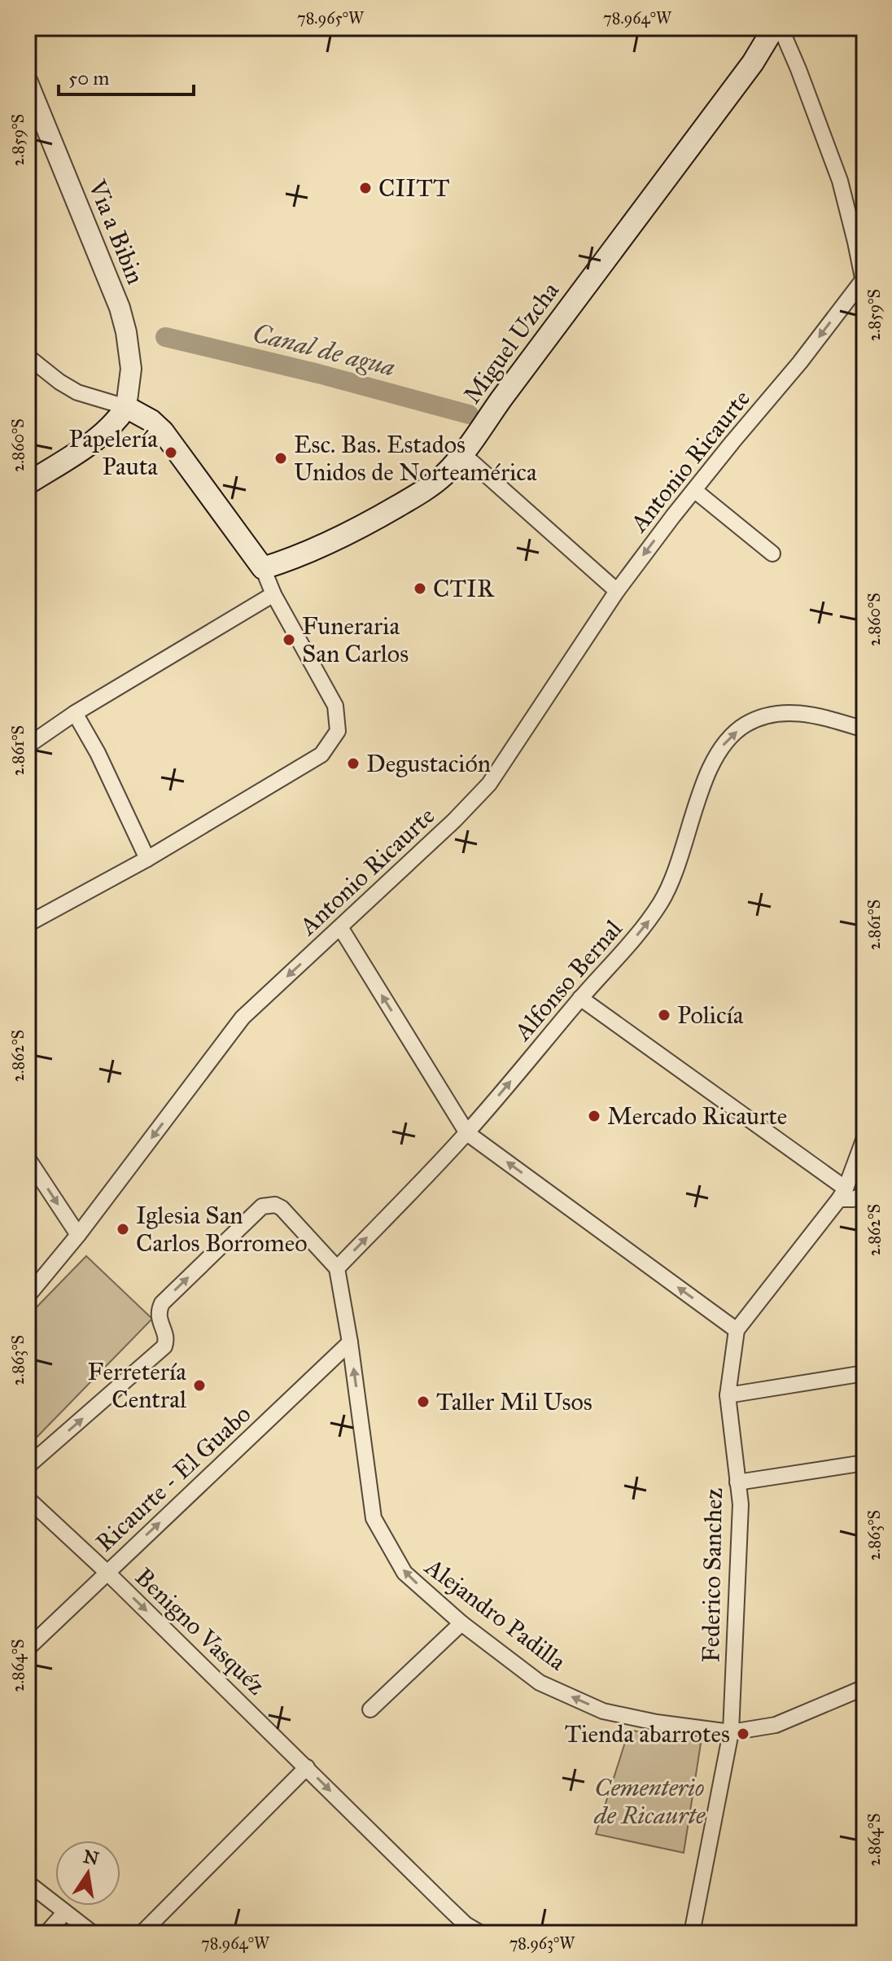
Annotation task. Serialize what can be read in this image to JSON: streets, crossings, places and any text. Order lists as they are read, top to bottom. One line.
{"streets":{"main road":["Miguel Uzcha"],"street":["Via a Bibin","Antonio Ricaurte","Alfonso Bernal","Ricaurte - El Guabo","Federico Sanchez","Alejandro Padilla","Benigno Vasquéz"]},"crossings":[["Ricaurte - El Guabo","Alejandro Padilla"],["Ricaurte - El Guabo","Benigno Vasquéz"],["Federico Sanchez","Alejandro Padilla"]],"one_way":["Antonio Ricaurte","Alfonso Bernal","Ricaurte - El Guabo","Alejandro Padilla","Benigno Vasquéz"],"water":["Canal de agua"],"parks":["Cementerio de Ricaurte"],"places":["CIITT","Papelería Pauta","Esc. Bas. Estados Unidos de Norteamérica","CTIR","Funeraria San Carlos","Degustación","Policía","Mercado Ricaurte","Iglesia San Carlos Borromeo","Ferretería Central","Taller Mil Usos","Tienda abarrotes"],"scale_bar":"50 m","north":"top","coordinates":["78.965°W","78.964°W","2.859°S","2.860°S","2.861°S","2.862°S","2.863°S","2.864°S","78.963°W"]}
